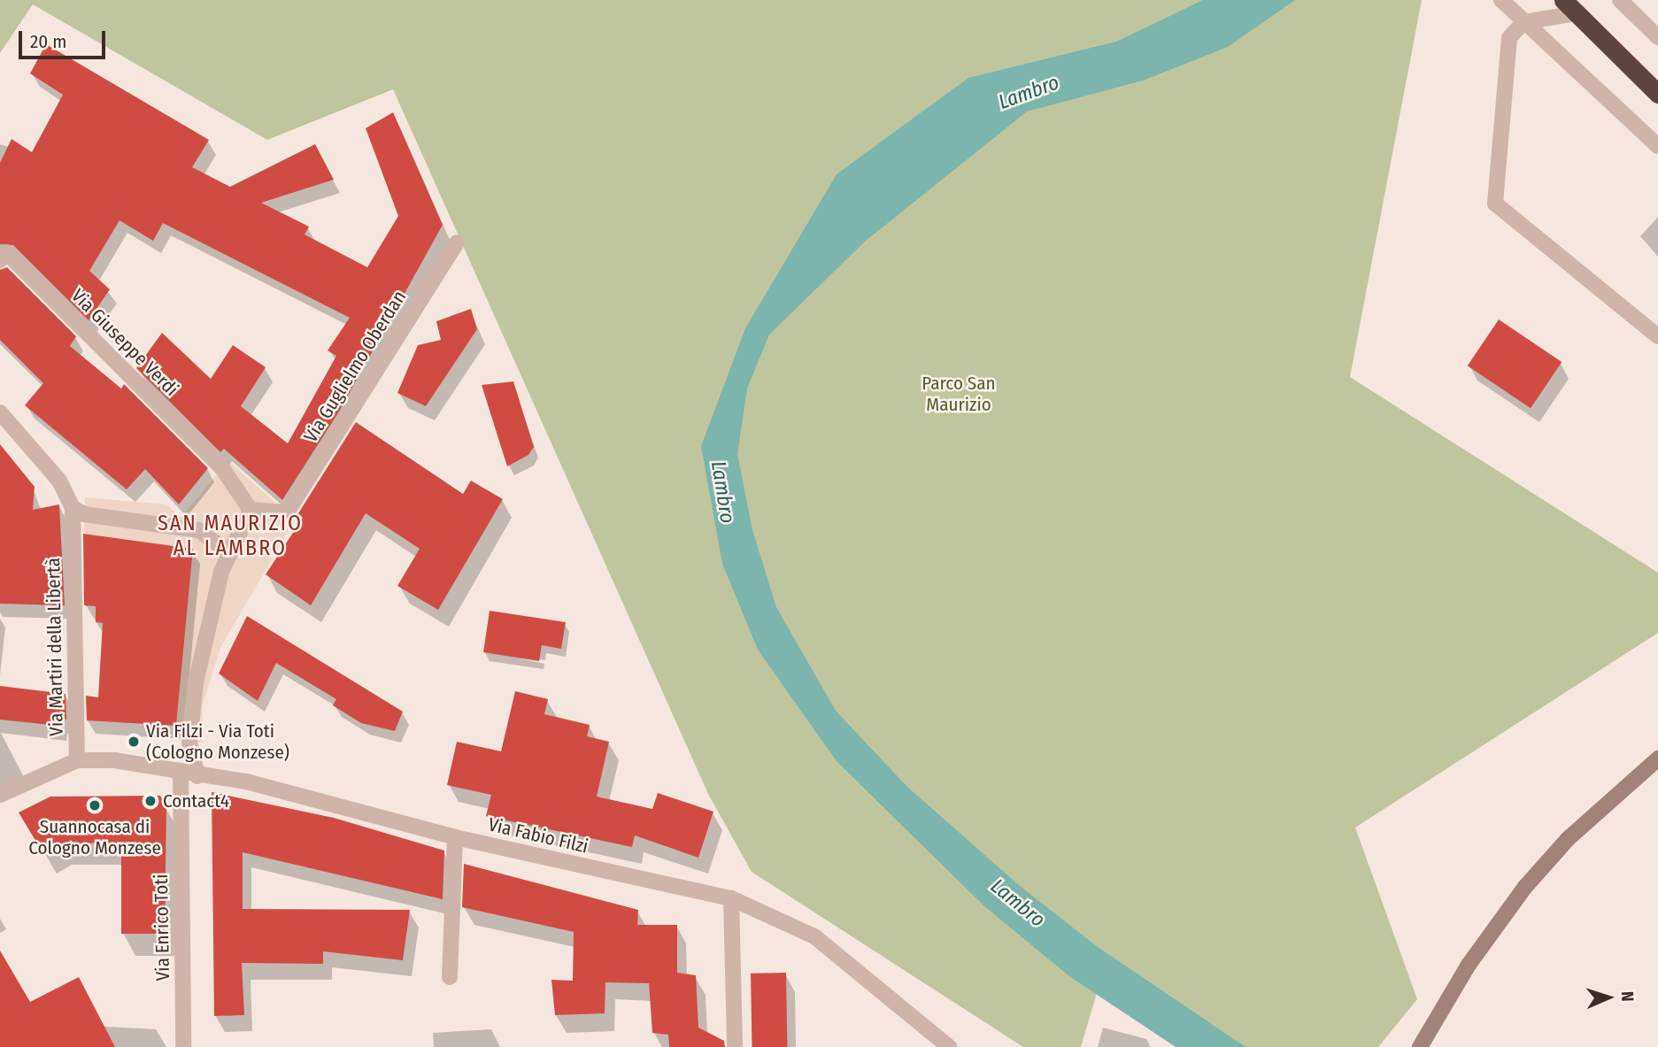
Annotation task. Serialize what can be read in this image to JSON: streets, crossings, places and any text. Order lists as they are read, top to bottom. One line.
{"streets":{"street":["Via Giuseppe Verdi","Via Guglielmo Oberdan","Via Martiri della Libertà","Via Fabio Filzi","Via Enrico Toti"]},"crossings":[["Via Giuseppe Verdi","Via Guglielmo Oberdan"],["Via Martiri della Libertà","Via Fabio Filzi"],["Via Fabio Filzi","Via Enrico Toti"]],"districts":["SAN MAURIZIO AL LAMBRO"],"water":["Lambro"],"parks":["Parco San Maurizio"],"places":["Via Filzi - Via Toti (Cologno Monzese)","Contact4","Suannocasa di Cologno Monzese"],"scale_bar":"20 m","north":"right"}
